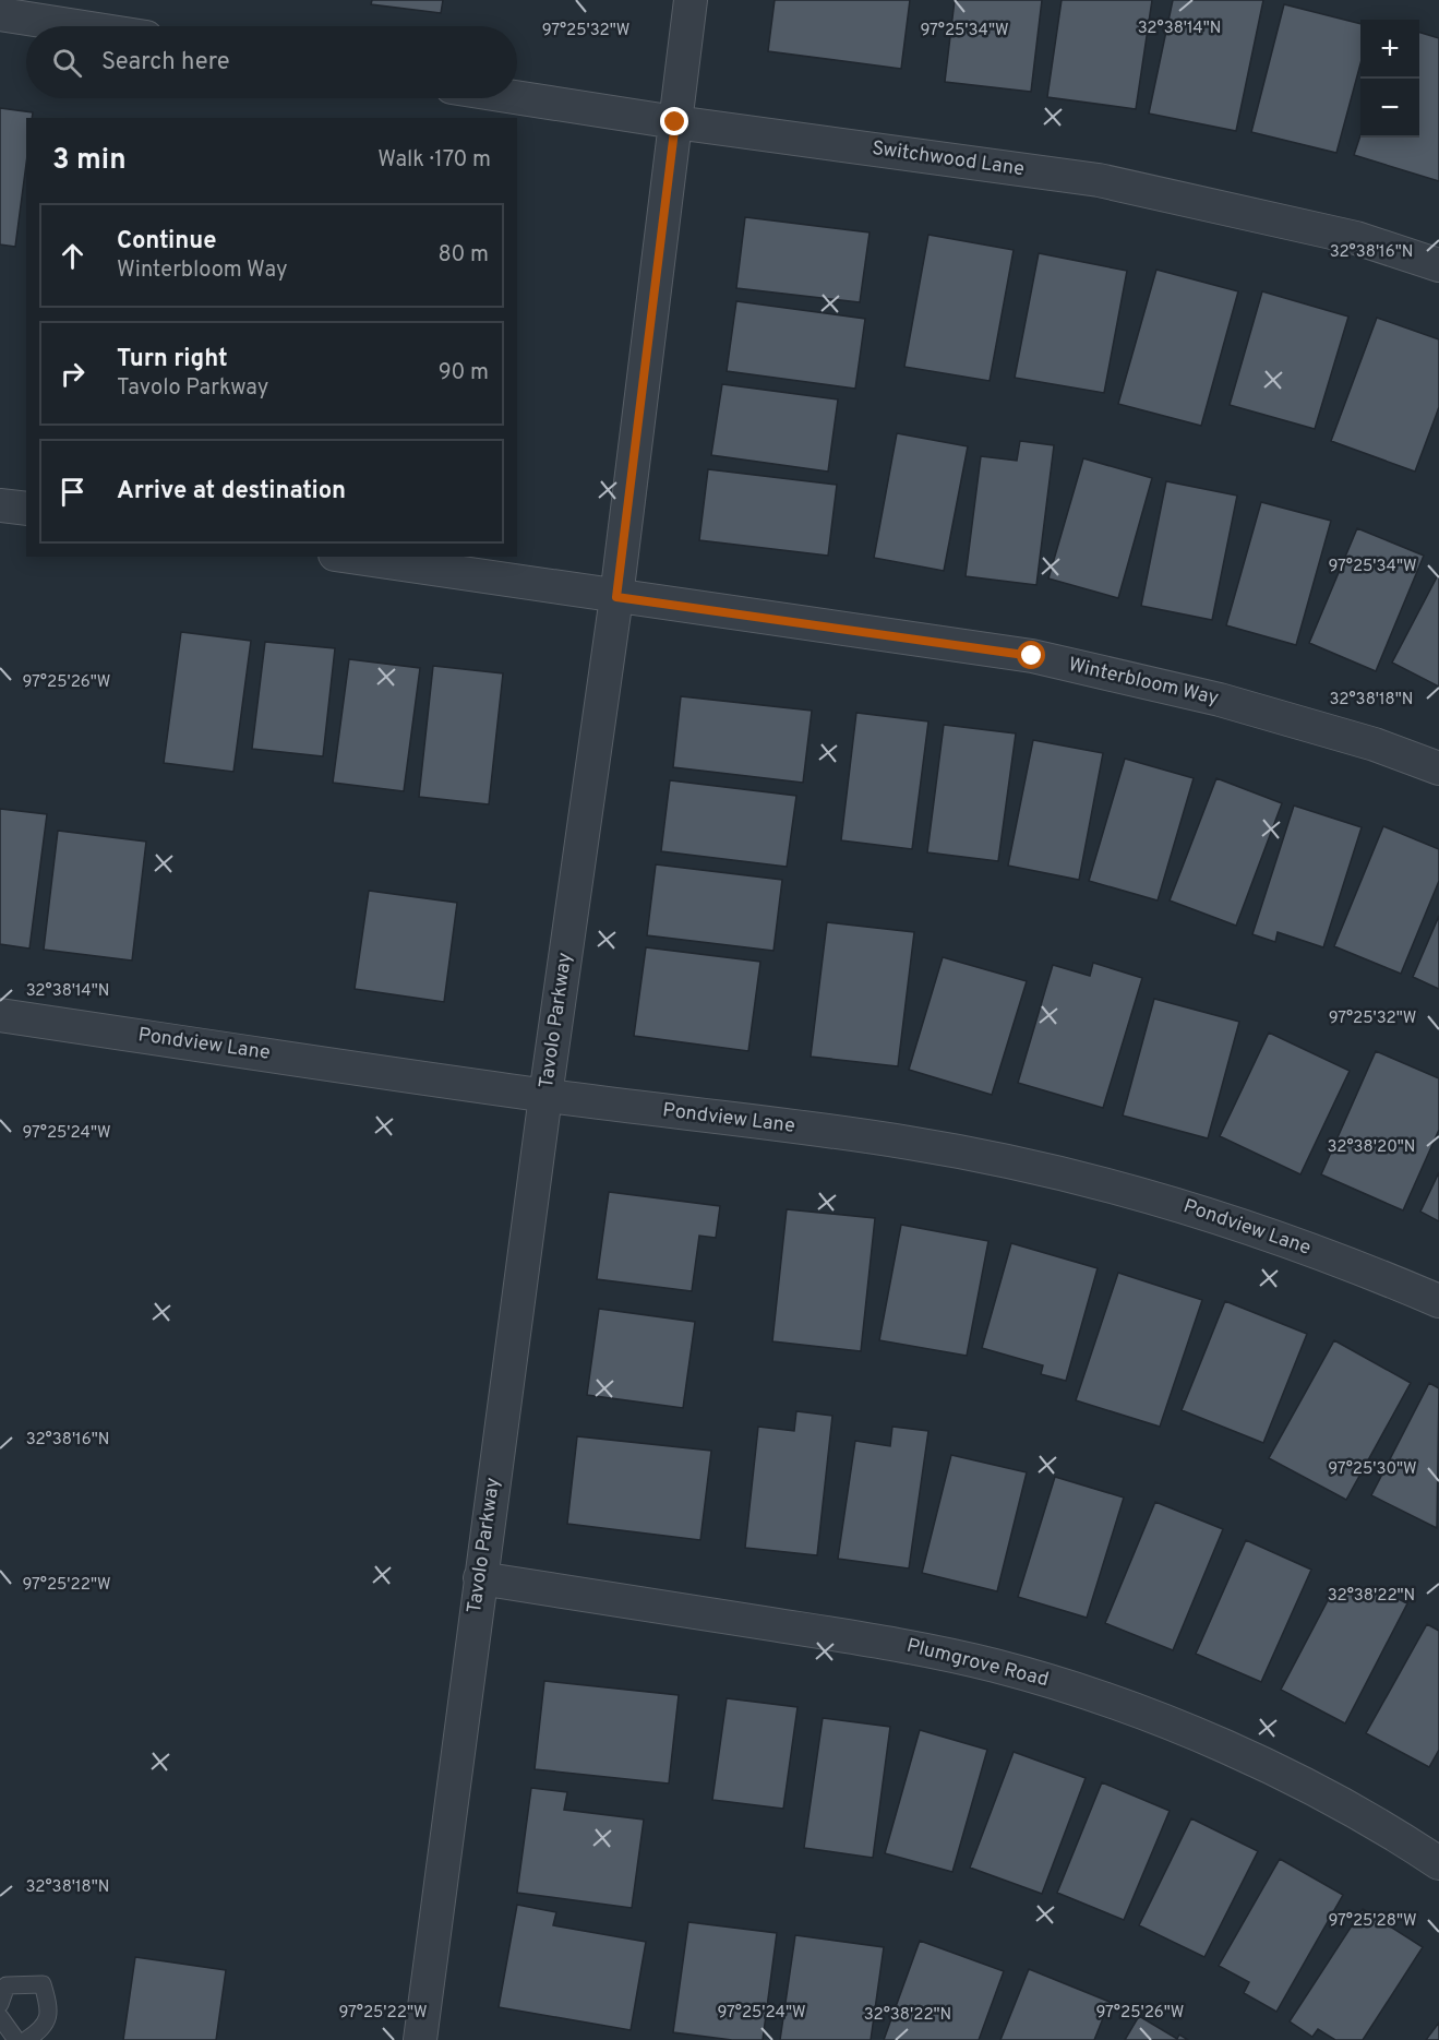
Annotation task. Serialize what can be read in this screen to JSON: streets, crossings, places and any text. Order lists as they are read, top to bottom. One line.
{"streets":{"street":["Switchwood Lane","Winterbloom Way","Tavolo Parkway","Pondview Lane","Plumgrove Road"]},"crossings":[["Switchwood Lane","Tavolo Parkway"],["Winterbloom Way","Tavolo Parkway"],["Tavolo Parkway","Pondview Lane"],["Tavolo Parkway","Plumgrove Road"]],"page":{"map_buttons":["+","−"],"search":"Search here","heading":["3 min","Walk · 170 m"],"list":[["Continue","Winterbloom Way","80 m"],["Turn right","Tavolo Parkway","90 m"],"Arrive at destination"]},"coordinates":["32°38'14\"N","97°25'32\"W","97°25'34\"W","32°38'16\"N","97°25'26\"W","32°38'18\"N","97°25'24\"W","32°38'20\"N","97°25'30\"W","97°25'22\"W","32°38'22\"N","97°25'28\"W"]}
